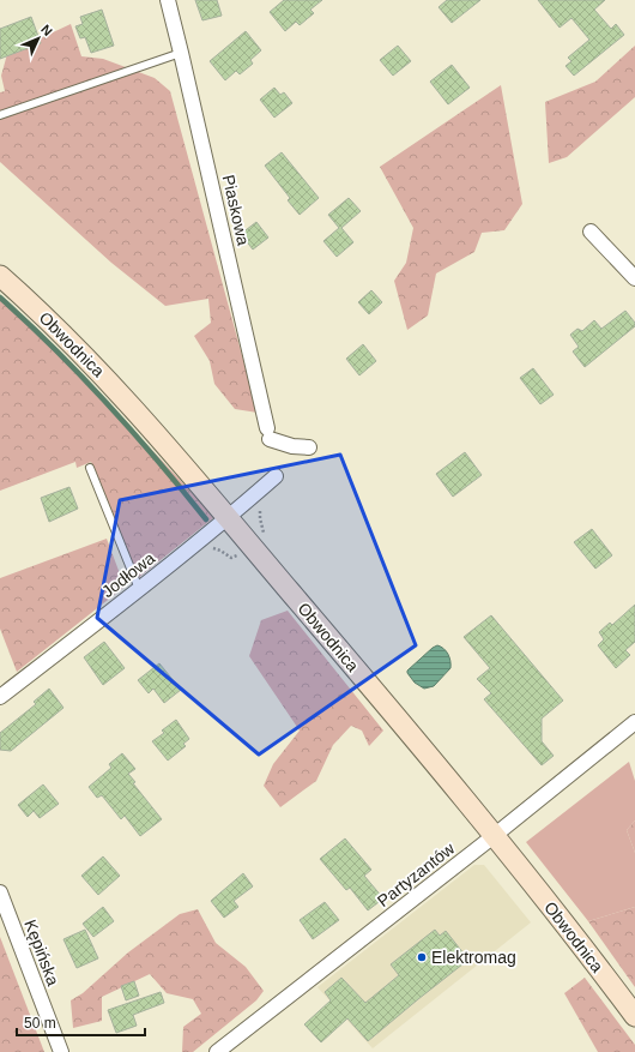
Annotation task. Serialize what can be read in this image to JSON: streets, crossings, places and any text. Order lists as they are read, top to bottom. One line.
{"streets":{"main road":["Obwodnica"],"street":["Piaskowa","Jodłowa","Partyzantów","Kępińska"]},"crossings":[["Obwodnica","Jodłowa"],["Obwodnica","Partyzantów"]],"places":["Elektromag"],"scale_bar":"50 m","north":"top right"}
